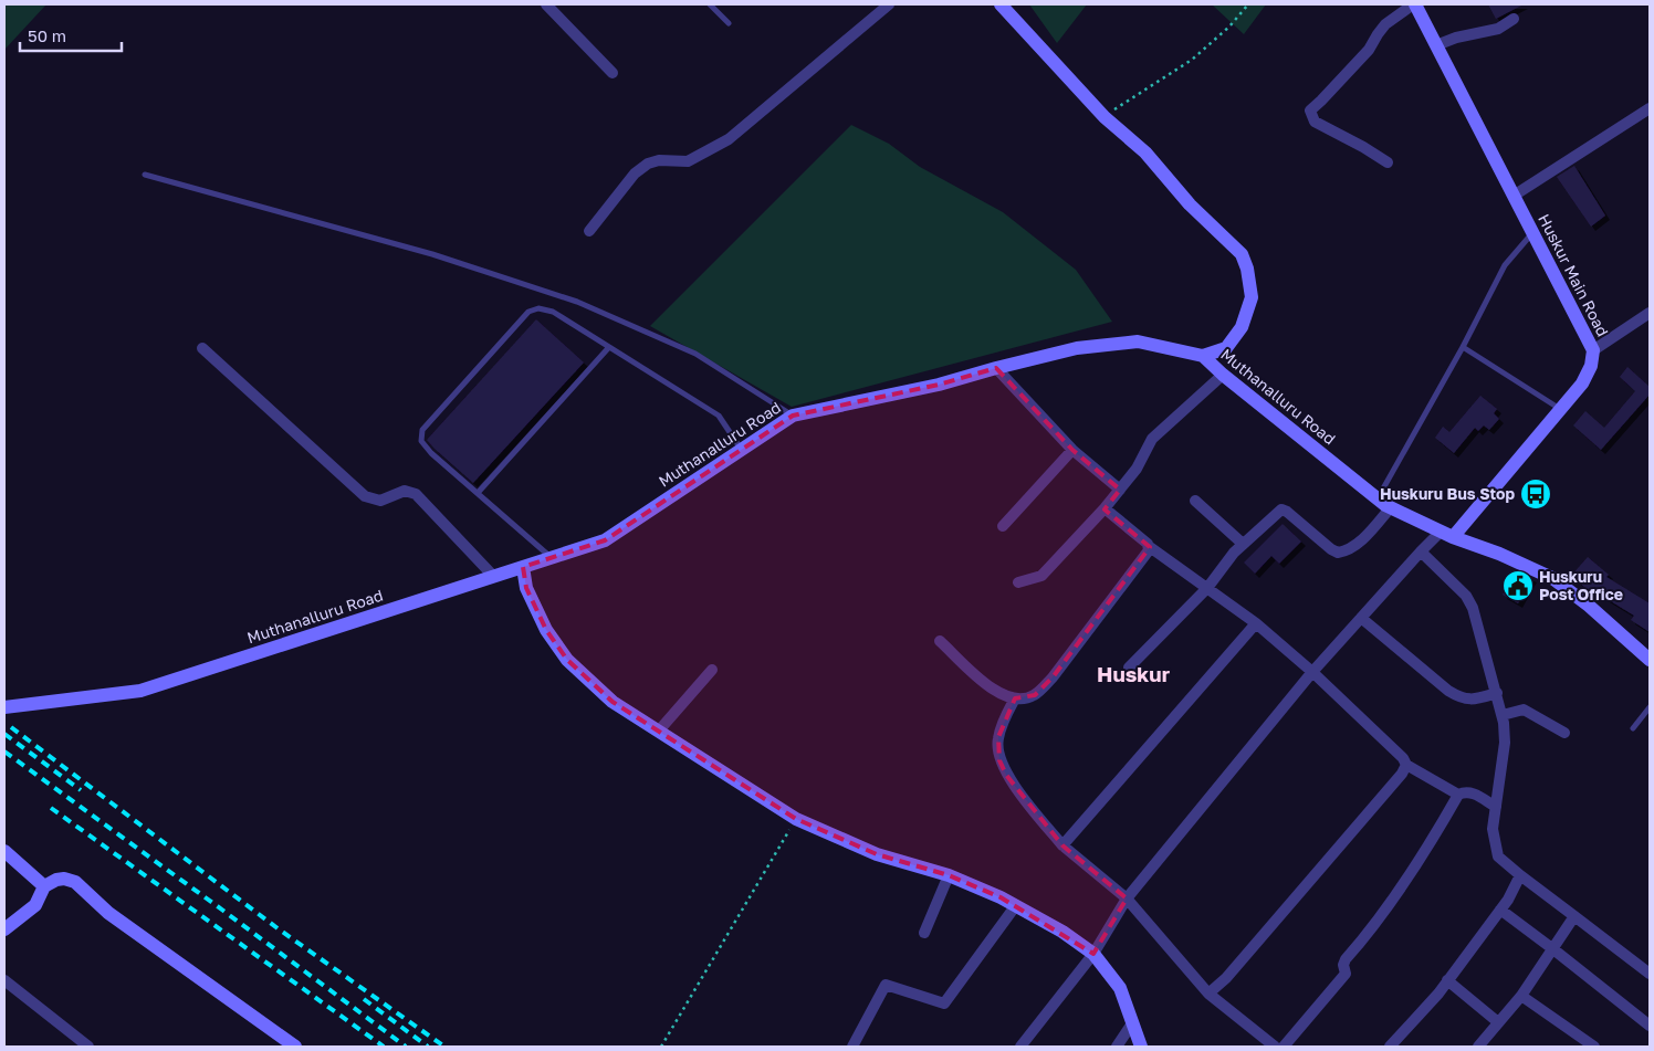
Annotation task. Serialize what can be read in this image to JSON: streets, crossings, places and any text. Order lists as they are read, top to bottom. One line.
{"streets":{"street":["Huskur Main Road","Muthanalluru Road"]},"crossings":[["Huskur Main Road","Muthanalluru Road"]],"districts":["Huskur"],"places":{"bus stop":["Huskuru Bus Stop"],"public building":["Huskuru Post Office"]},"scale_bar":"50 m"}
